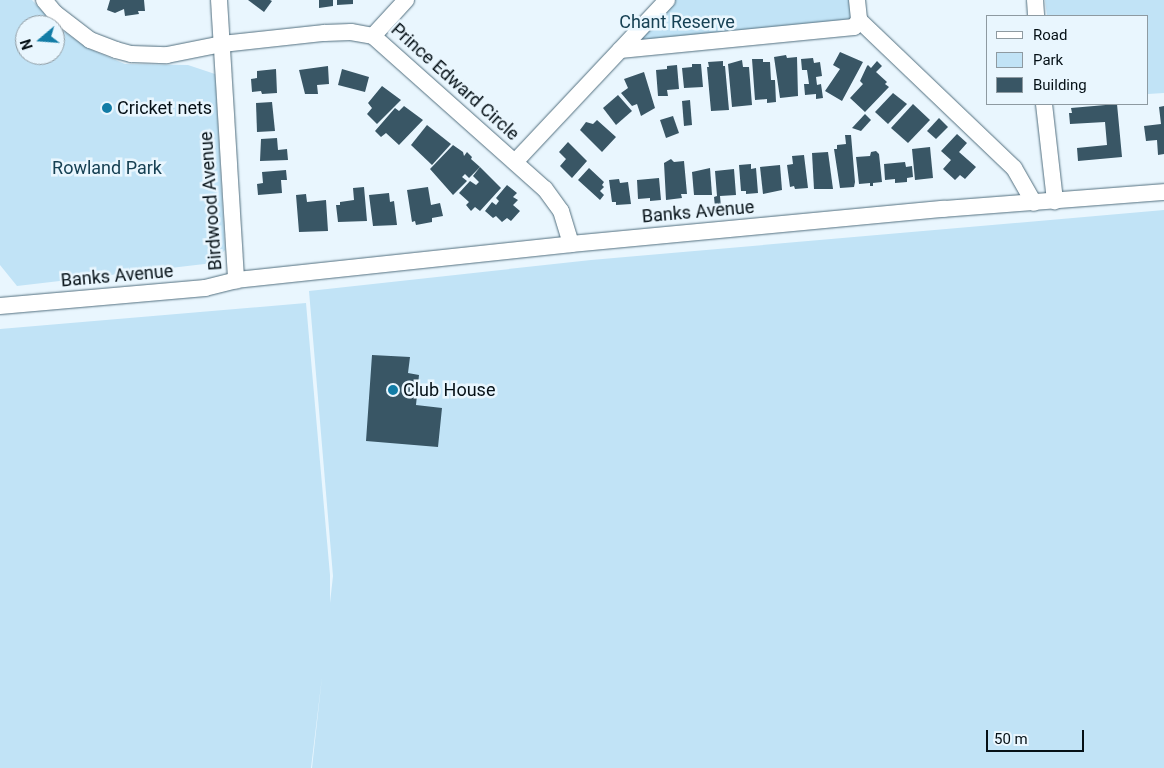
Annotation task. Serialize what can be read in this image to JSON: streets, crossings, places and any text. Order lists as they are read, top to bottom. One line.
{"streets":{"street":["Prince Edward Circle","Birdwood Avenue","Banks Avenue"]},"crossings":[["Prince Edward Circle","Birdwood Avenue"],["Prince Edward Circle","Banks Avenue"],["Birdwood Avenue","Banks Avenue"]],"parks":["Chant Reserve","Rowland Park"],"places":["Cricket nets","Club House"],"legend":["Road","Park","Building"],"scale_bar":"50 m","north":"left"}
